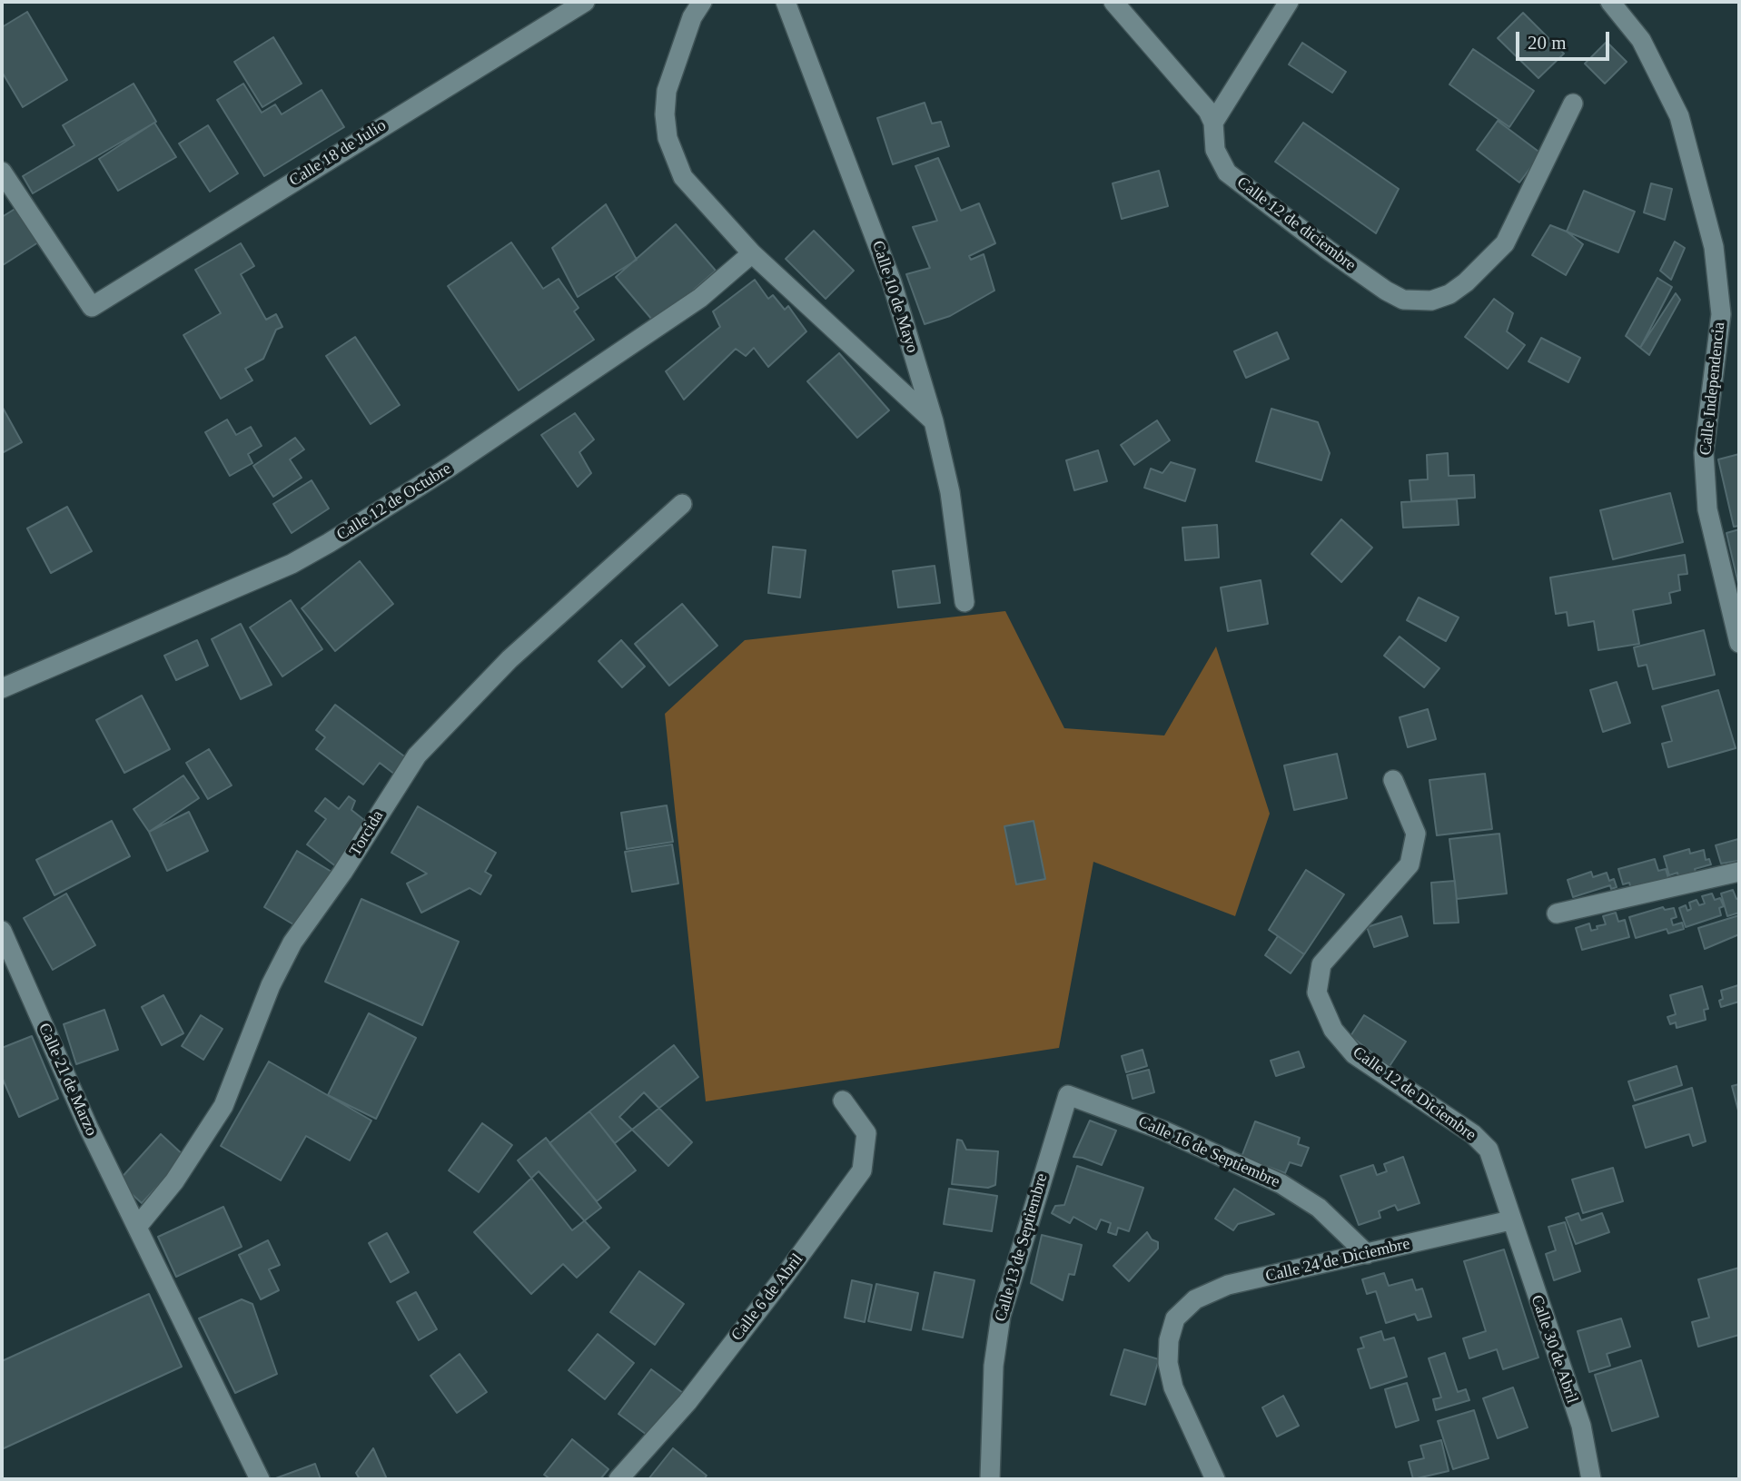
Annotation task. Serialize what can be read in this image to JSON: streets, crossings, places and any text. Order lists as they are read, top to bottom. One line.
{"streets":{"street":["Calle 18 de Julio","Calle 12 de diciembre","Calle 10 de Mayo","Calle Independencia","Calle 12 de Octubre","Torcida","Calle 21 de Marzo","Calle 12 de Diciembre","Calle 16 de Septiembre","Calle 13 de Septiembre","Calle 24 de Diciembre","Calle 6 de Abril","Calle 30 de Abril"]},"crossings":[["Torcida","Calle 21 de Marzo"],["Calle 12 de Diciembre","Calle 24 de Diciembre"],["Calle 12 de Diciembre","Calle 30 de Abril"],["Calle 16 de Septiembre","Calle 13 de Septiembre"],["Calle 16 de Septiembre","Calle 24 de Diciembre"],["Calle 24 de Diciembre","Calle 30 de Abril"]],"scale_bar":"20 m"}
